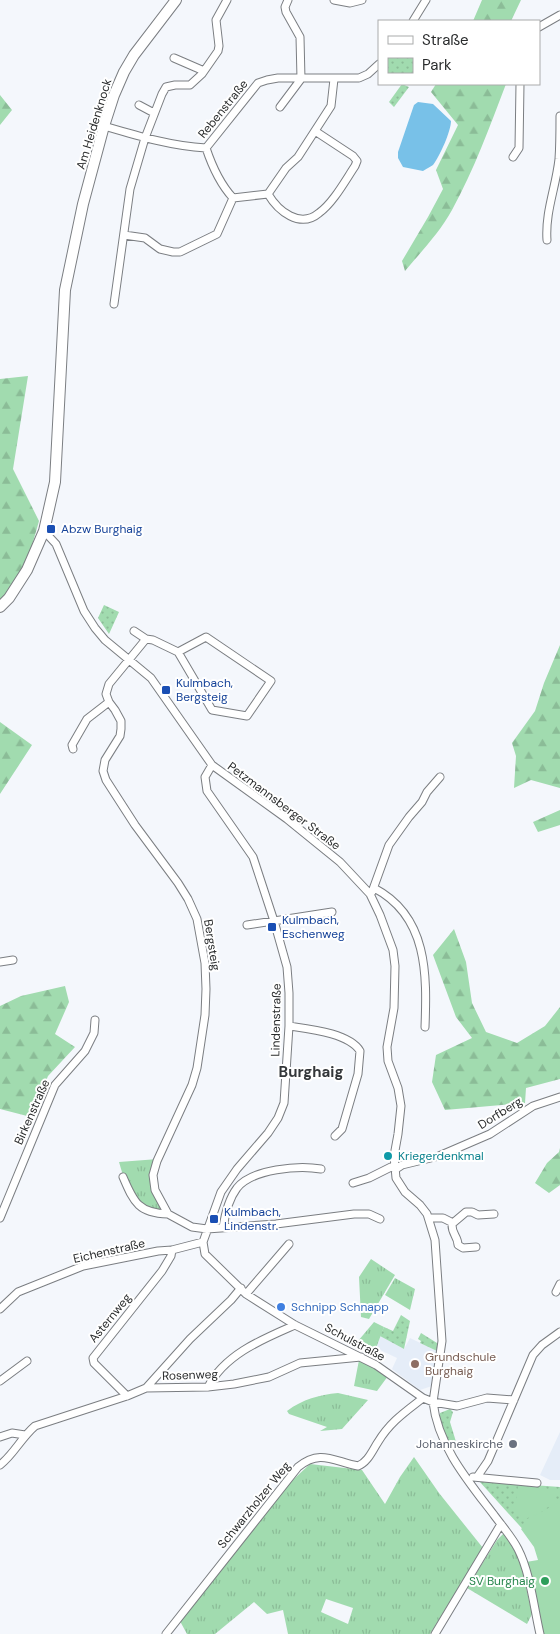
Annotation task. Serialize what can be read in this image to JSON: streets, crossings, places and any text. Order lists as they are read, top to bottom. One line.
{"streets":{"street":["Rebenstraße","Am Heidenknock","Petzmannsberger Straße","Bergsteig","Lindenstraße","Birkenstraße","Dorfberg","Eichenstraße","Asternweg","Schulstraße","Rosenweg","Schwarzholzer Weg"]},"crossings":[["Rebenstraße","Am Heidenknock"],["Am Heidenknock","Petzmannsberger Straße"],["Petzmannsberger Straße","Lindenstraße"],["Petzmannsberger Straße","Dorfberg"],["Lindenstraße","Eichenstraße"],["Lindenstraße","Schulstraße"],["Eichenstraße","Asternweg"],["Eichenstraße","Schulstraße"],["Asternweg","Rosenweg"],["Schulstraße","Rosenweg"],["Schulstraße","Schwarzholzer Weg"]],"districts":["Burghaig"],"places":{"transit":["Abzw Burghaig","Kulmbach, Bergsteig","Kulmbach, Eschenweg","Kulmbach, Lindenstr."],"other":["Kriegerdenkmal","Schnipp Schnapp","Grundschule Burghaig","Johanneskirche","SV Burghaig"]},"legend":["Straße","Park"]}
